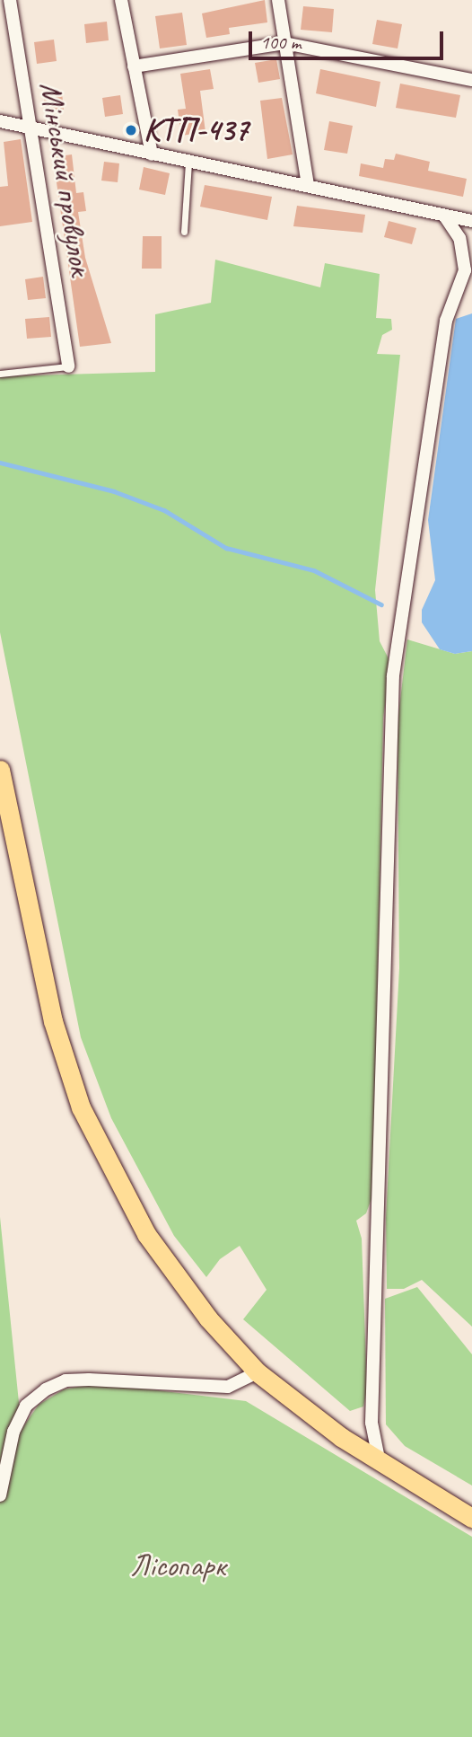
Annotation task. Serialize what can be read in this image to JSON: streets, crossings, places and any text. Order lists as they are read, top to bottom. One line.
{"streets":{"street":["Мінський провулок"]},"parks":["Лісопарк"],"places":["КТП-437"],"scale_bar":"100 m"}
